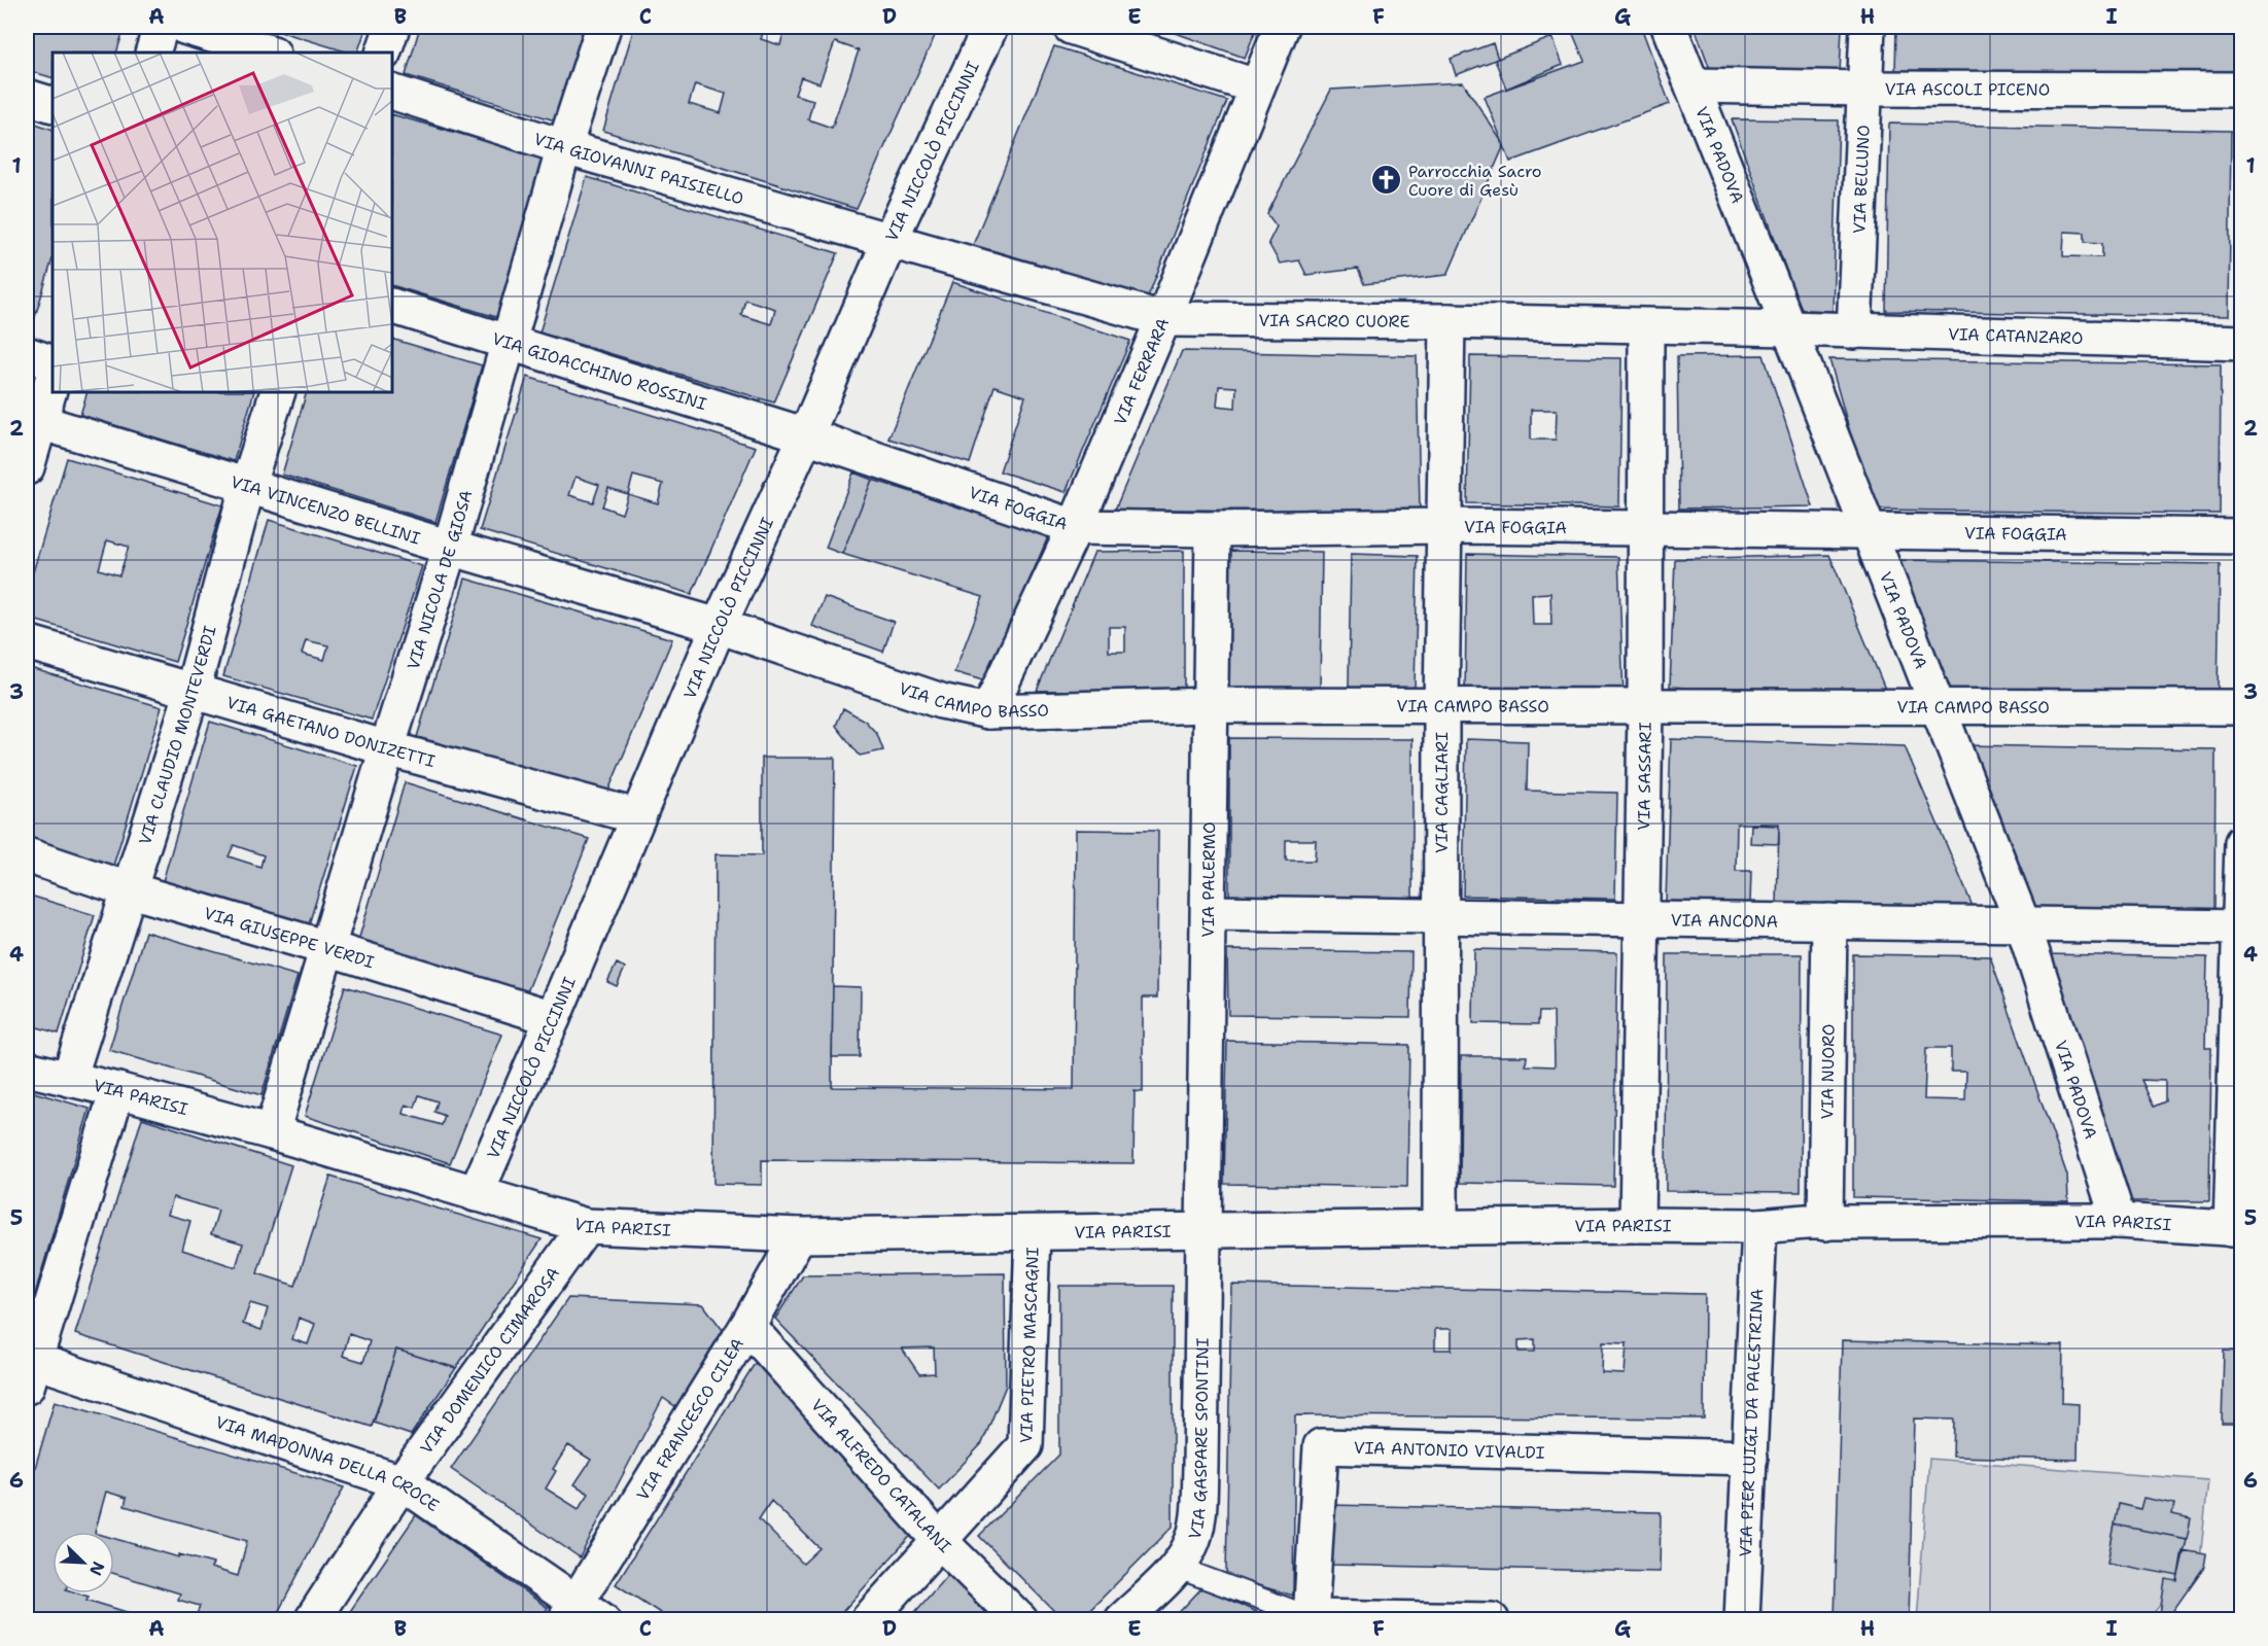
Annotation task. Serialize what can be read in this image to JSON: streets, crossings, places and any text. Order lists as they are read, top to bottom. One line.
{"streets":{"street":["VIA ASCOLI PICENO","VIA NICCOLÒ PICCINNI","VIA PADOVA","VIA GIOVANNI PAISIELLO","VIA BELLUNO","VIA SACRO CUORE","VIA CATANZARO","VIA GIOACCHINO ROSSINI","VIA FERRARA","VIA FOGGIA","VIA VINCENZO BELLINI","VIA NICOLA DE GIOSA","VIA CAMPO BASSO","VIA GAETANO DONIZETTI","VIA CLAUDIO MONTEVERDI","VIA SASSARI","VIA CAGLIARI","VIA PALERMO","VIA ANCONA","VIA GIUSEPPE VERDI","VIA NUORO","VIA PARISI","VIA PIETRO MASCAGNI","VIA DOMENICO CIMAROSA","VIA FRANCESCO CILEA","VIA PIER LUIGI DA PALESTRINA","VIA GASPARE SPONTINI","VIA ANTONIO VIVALDI","VIA MADONNA DELLA CROCE","VIA ALFREDO CATALANI"]},"crossings":[["VIA ASCOLI PICENO","VIA PADOVA"],["VIA ASCOLI PICENO","VIA BELLUNO"],["VIA NICCOLÒ PICCINNI","VIA GIOVANNI PAISIELLO"],["VIA NICCOLÒ PICCINNI","VIA SACRO CUORE"],["VIA NICCOLÒ PICCINNI","VIA GIOACCHINO ROSSINI"],["VIA NICCOLÒ PICCINNI","VIA FOGGIA"],["VIA NICCOLÒ PICCINNI","VIA VINCENZO BELLINI"],["VIA NICCOLÒ PICCINNI","VIA CAMPO BASSO"],["VIA NICCOLÒ PICCINNI","VIA GAETANO DONIZETTI"],["VIA NICCOLÒ PICCINNI","VIA GIUSEPPE VERDI"],["VIA NICCOLÒ PICCINNI","VIA PARISI"],["VIA PADOVA","VIA SACRO CUORE"],["VIA PADOVA","VIA CATANZARO"],["VIA PADOVA","VIA FOGGIA"],["VIA PADOVA","VIA CAMPO BASSO"],["VIA PADOVA","VIA ANCONA"],["VIA PADOVA","VIA PARISI"],["VIA GIOVANNI PAISIELLO","VIA SACRO CUORE"],["VIA GIOVANNI PAISIELLO","VIA NICOLA DE GIOSA"],["VIA BELLUNO","VIA CATANZARO"],["VIA SACRO CUORE","VIA CATANZARO"],["VIA SACRO CUORE","VIA FERRARA"],["VIA SACRO CUORE","VIA SASSARI"],["VIA SACRO CUORE","VIA CAGLIARI"],["VIA GIOACCHINO ROSSINI","VIA FOGGIA"],["VIA GIOACCHINO ROSSINI","VIA NICOLA DE GIOSA"],["VIA FERRARA","VIA FOGGIA"],["VIA FERRARA","VIA CAMPO BASSO"],["VIA FOGGIA","VIA SASSARI"],["VIA FOGGIA","VIA CAGLIARI"],["VIA FOGGIA","VIA PALERMO"],["VIA VINCENZO BELLINI","VIA NICOLA DE GIOSA"],["VIA VINCENZO BELLINI","VIA CAMPO BASSO"],["VIA VINCENZO BELLINI","VIA CLAUDIO MONTEVERDI"],["VIA NICOLA DE GIOSA","VIA GAETANO DONIZETTI"],["VIA NICOLA DE GIOSA","VIA GIUSEPPE VERDI"],["VIA NICOLA DE GIOSA","VIA PARISI"],["VIA CAMPO BASSO","VIA SASSARI"],["VIA CAMPO BASSO","VIA CAGLIARI"],["VIA CAMPO BASSO","VIA PALERMO"],["VIA GAETANO DONIZETTI","VIA CLAUDIO MONTEVERDI"],["VIA CLAUDIO MONTEVERDI","VIA GIUSEPPE VERDI"],["VIA CLAUDIO MONTEVERDI","VIA PARISI"],["VIA SASSARI","VIA ANCONA"],["VIA SASSARI","VIA PARISI"],["VIA CAGLIARI","VIA ANCONA"],["VIA CAGLIARI","VIA PARISI"],["VIA PALERMO","VIA ANCONA"],["VIA PALERMO","VIA PARISI"],["VIA PALERMO","VIA GASPARE SPONTINI"],["VIA ANCONA","VIA NUORO"],["VIA NUORO","VIA PARISI"],["VIA PARISI","VIA PIETRO MASCAGNI"],["VIA PARISI","VIA DOMENICO CIMAROSA"],["VIA PARISI","VIA FRANCESCO CILEA"],["VIA PARISI","VIA PIER LUIGI DA PALESTRINA"],["VIA PARISI","VIA GASPARE SPONTINI"],["VIA PIETRO MASCAGNI","VIA ALFREDO CATALANI"],["VIA DOMENICO CIMAROSA","VIA MADONNA DELLA CROCE"],["VIA FRANCESCO CILEA","VIA MADONNA DELLA CROCE"],["VIA FRANCESCO CILEA","VIA ALFREDO CATALANI"],["VIA PIER LUIGI DA PALESTRINA","VIA ANTONIO VIVALDI"]],"places":{"church":["Parrocchia Sacro Cuore di Gesù"]},"north":"bottom right","grid":{"columns":["A","B","C","D","E","F","G","H","I"],"rows":["1","2","3","4","5","6"]}}
